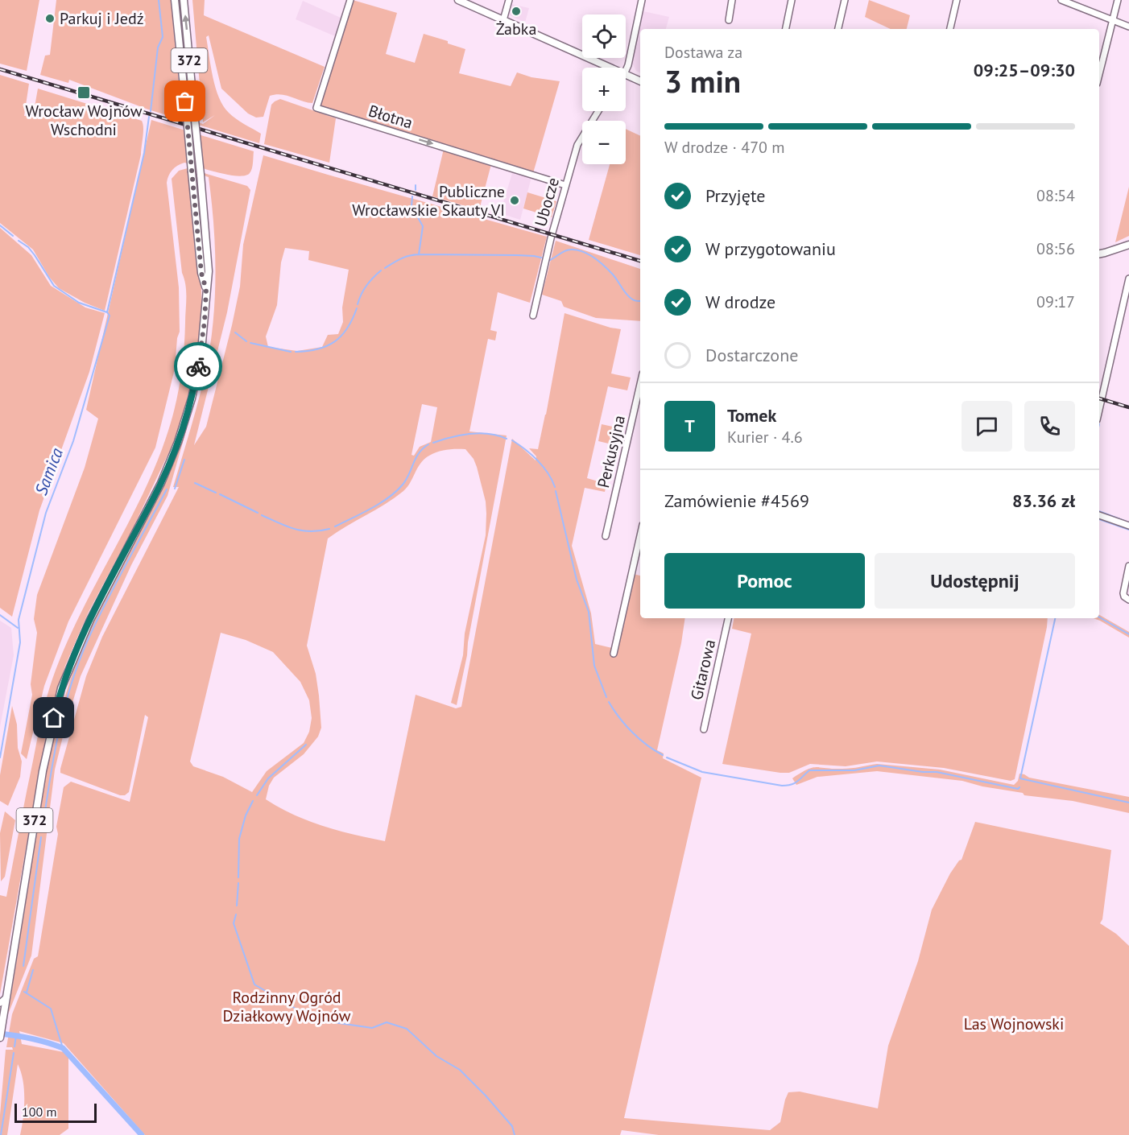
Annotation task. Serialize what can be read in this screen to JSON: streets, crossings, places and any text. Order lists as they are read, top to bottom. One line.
{"streets":{"main road":["372"],"street":["Błotna","Ubocze","Perkusyjna","Gitarowa"]},"crossings":[["Błotna","Ubocze"]],"water":["Samica"],"parks":["Rodzinny Ogród Działkowy Wojnów","Las Wojnowski"],"places":{"other":["Żabka","Parkuj i Jedź","Publiczne Wrocławskie Skauty VI"],"transit":["Wrocław Wojnów Wschodni"]},"scale_bar":"100 m","page":{"map_buttons":["+","−"],"heading":["3 min","Dostawa za","09:25–09:30"],"panel":["Tomek","Kurier · 4.6","Zamówienie #4569","83.36 zł"],"bar":"W drodze · 470 m","list":[["Przyjęte","08:54"],["W przygotowaniu","08:56"],["W drodze","09:17"],"Dostarczone"],"round":"T","buttons":["Pomoc","Udostępnij"],"scale":"100 m"}}
